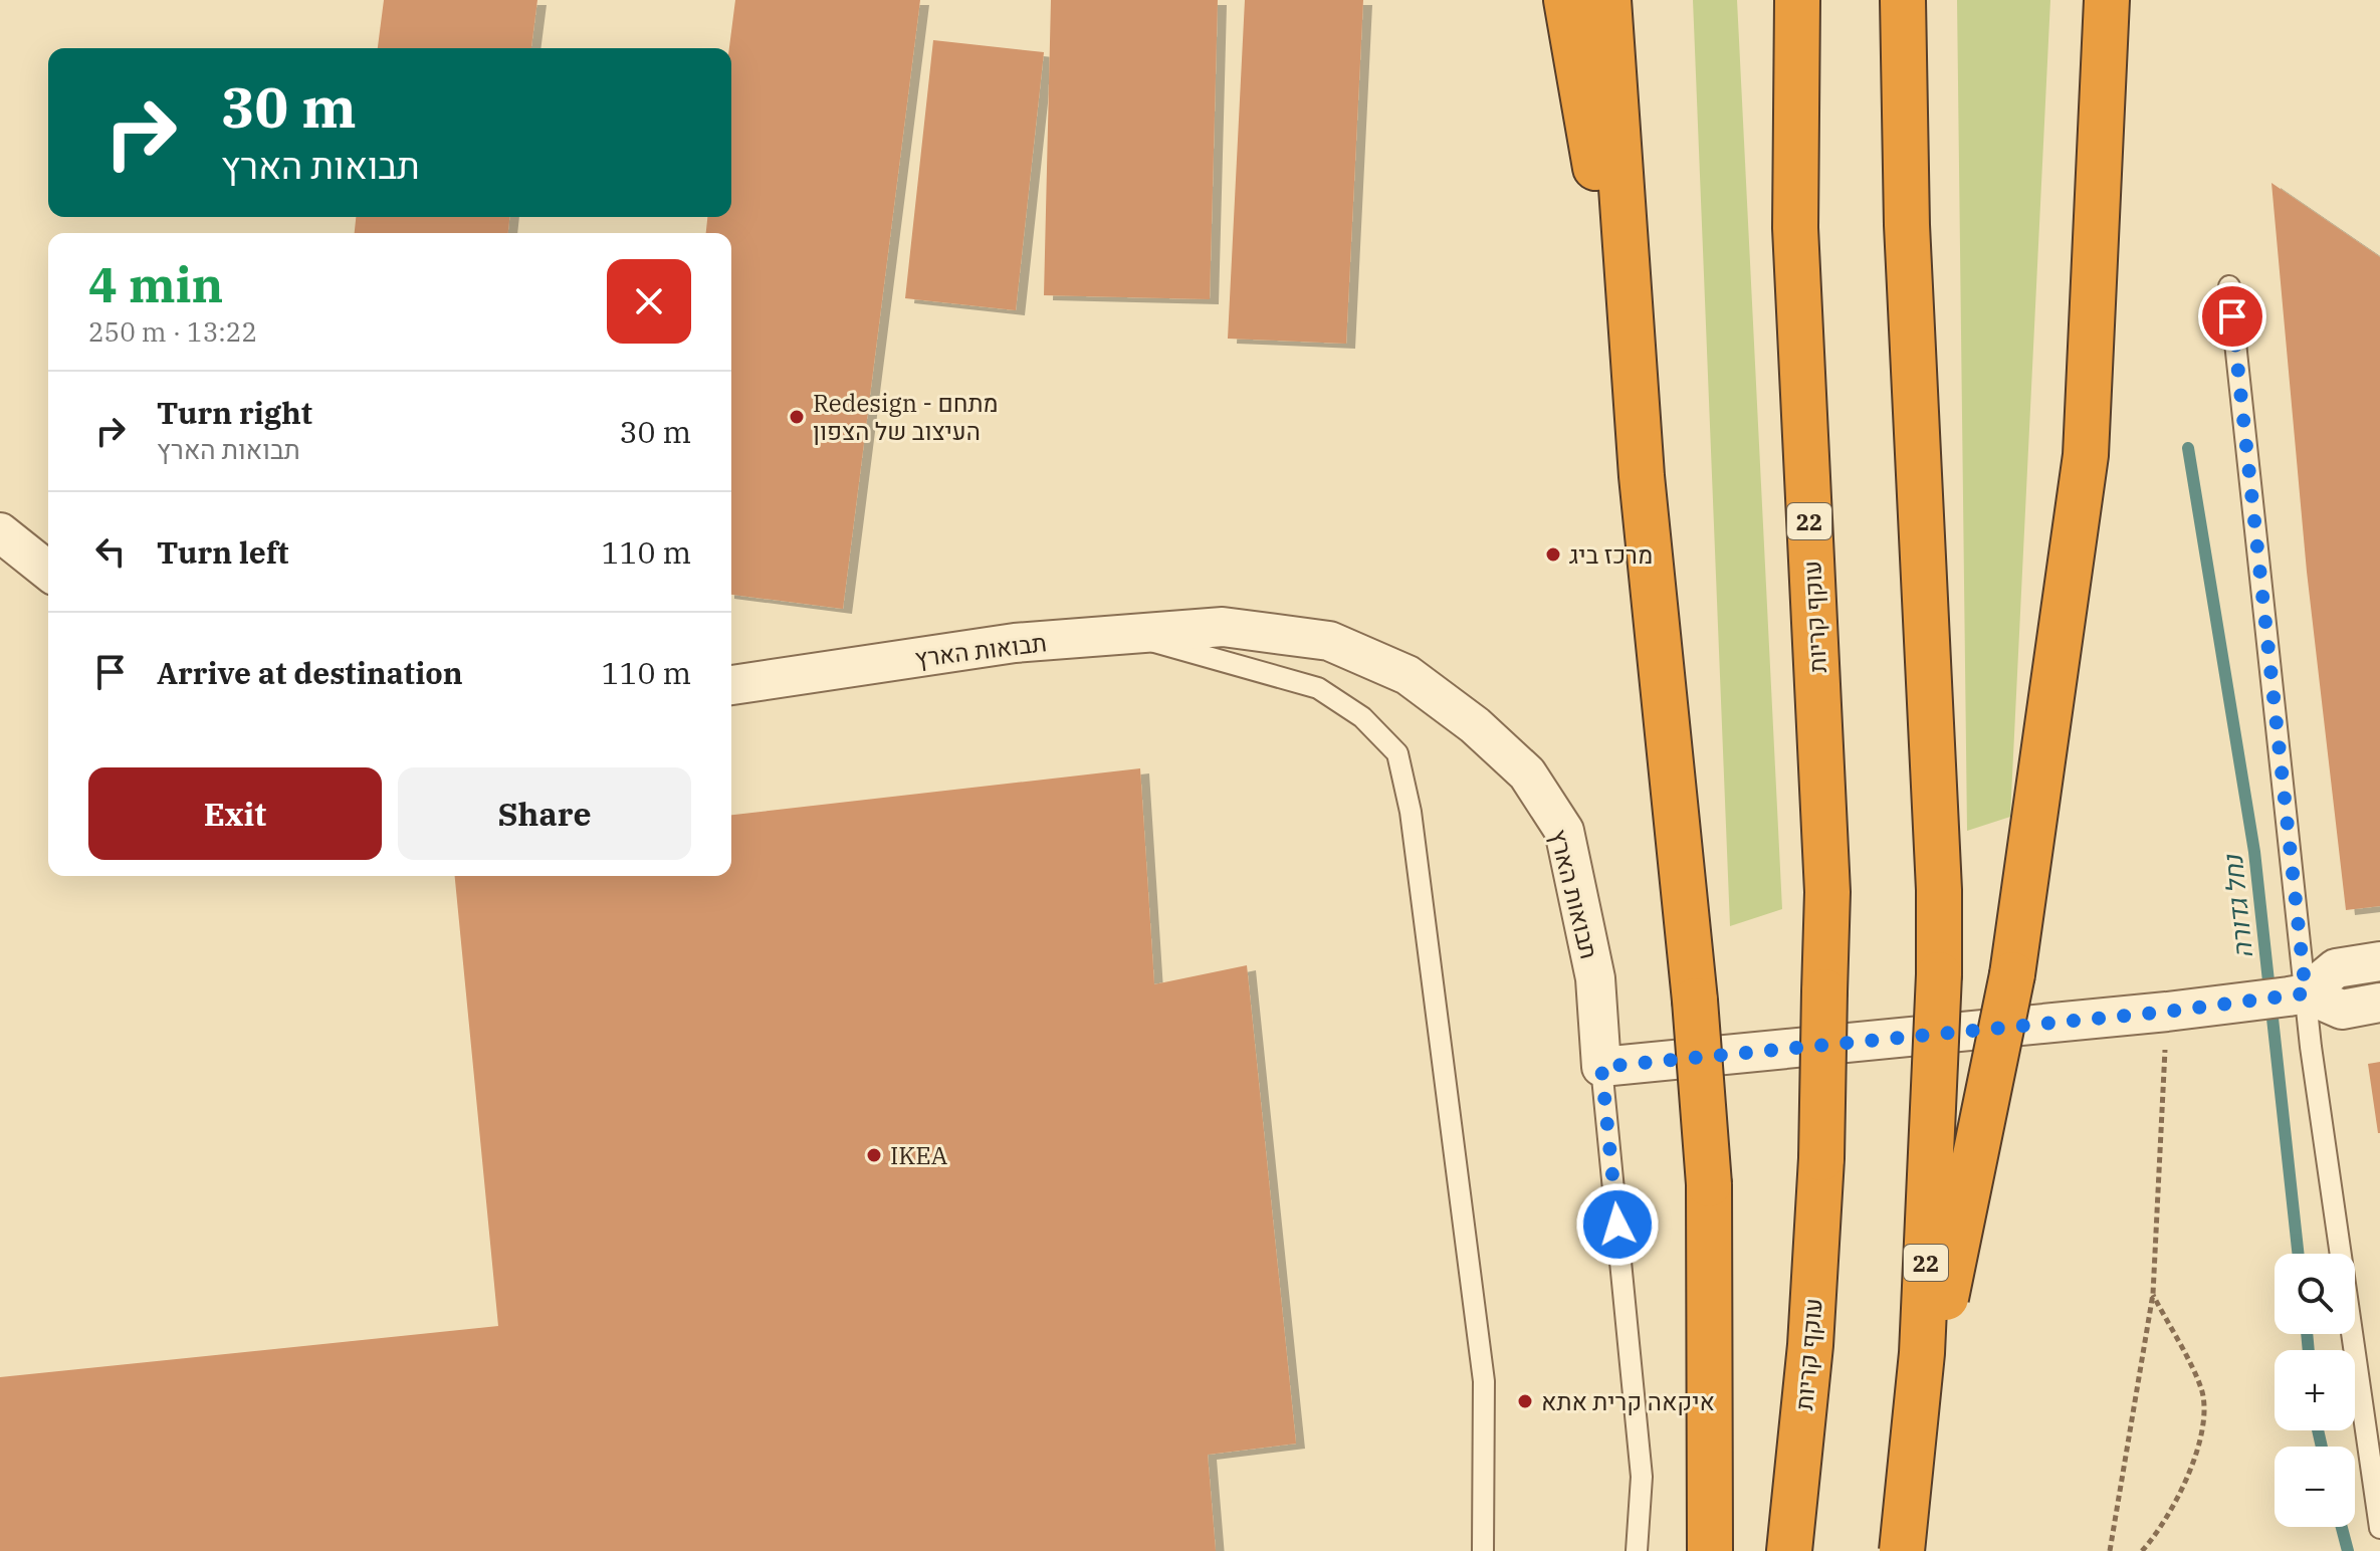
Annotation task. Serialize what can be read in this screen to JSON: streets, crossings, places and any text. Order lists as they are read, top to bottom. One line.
{"streets":{"highway":["22","עוקף קריות"],"street":["תבואות הארץ"]},"water":["נחל גדורה"],"places":["Redesign - מתחם העיצוב של הצפון","מרכז ביג","IKEA","איקאה קרית אתא"],"page":{"turn":["30 m","תבואות הארץ"],"heading":["4 min","250 m · 13:22"],"list":[{"name":"Turn right","note":"תבואות הארץ","value":"30 m"},{"name":"Turn left","value":"110 m"},{"name":"Arrive at destination","value":"110 m"}],"buttons":["Exit","Share"],"map_buttons":["+","−"]}}
